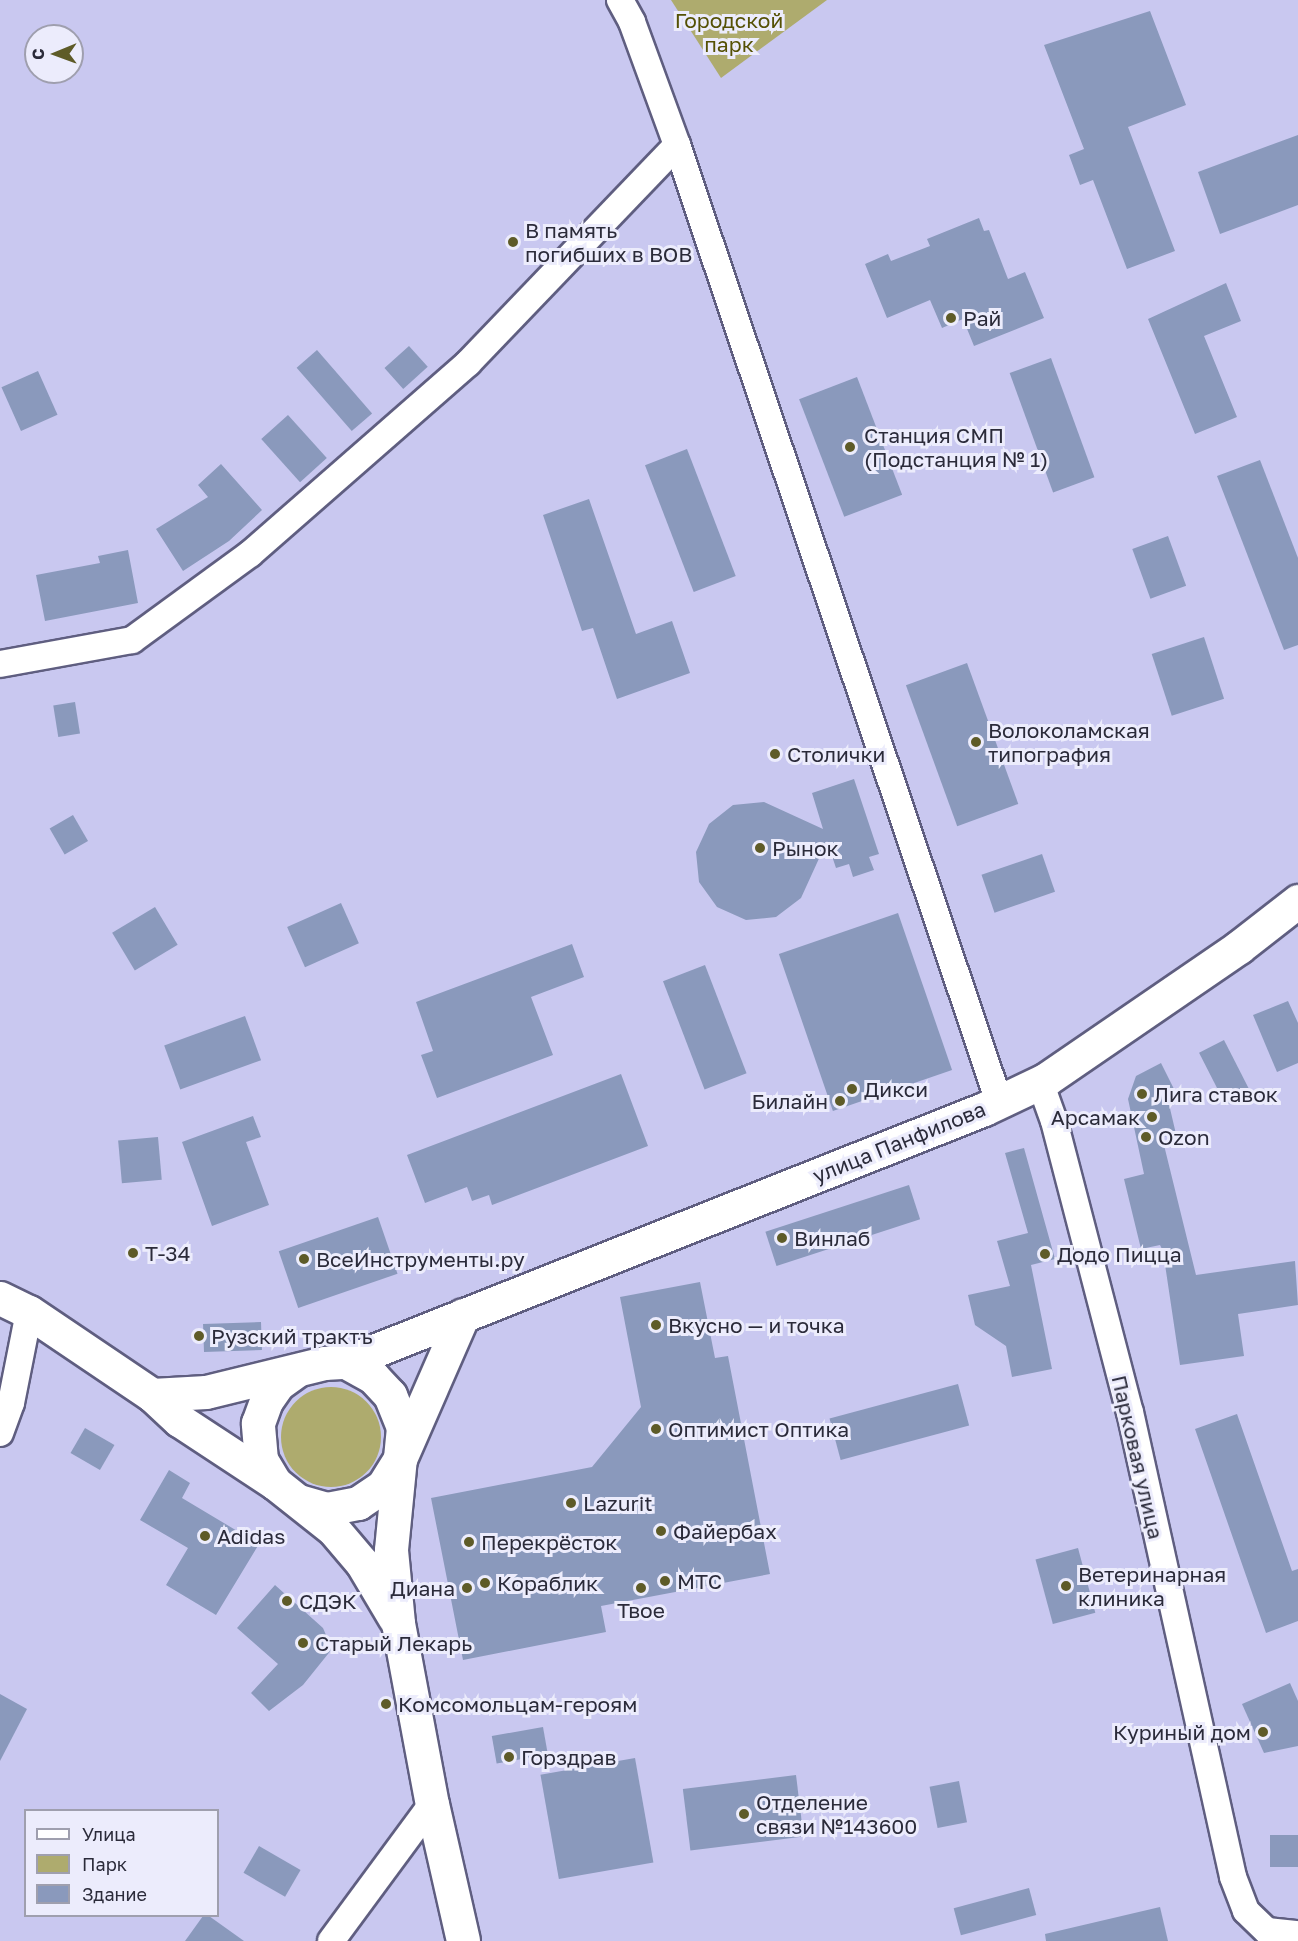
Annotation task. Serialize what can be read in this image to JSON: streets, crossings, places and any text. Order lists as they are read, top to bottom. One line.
{"streets":{"main road":["улица Панфилова"],"street":["Парковая улица"]},"crossings":[["улица Панфилова","Парковая улица"]],"parks":["Городской парк"],"places":["В память погибших в ВОВ","Рай","Станция СМП (Подстанция № 1)","Волоколамская типография","Столички","Рынок","Дикси","Лига ставок","Билайн","Арсамак","Ozon","Винлаб","Т-34","Додо Пицца","ВсеИнструменты.ру","Вкусно — и точка","Рузский трактъ","Оптимист Оптика","Lazurit","Файербах","Adidas","Перекрёсток","МТС","Кораблик","Ветеринарная клиника","Диана","Твое","СДЭК","Старый Лекарь","Комсомольцам-героям","Куриный дом","Горздрав","Отделение связи №143600"],"legend":["Улица","Парк","Здание"],"north":"left"}
